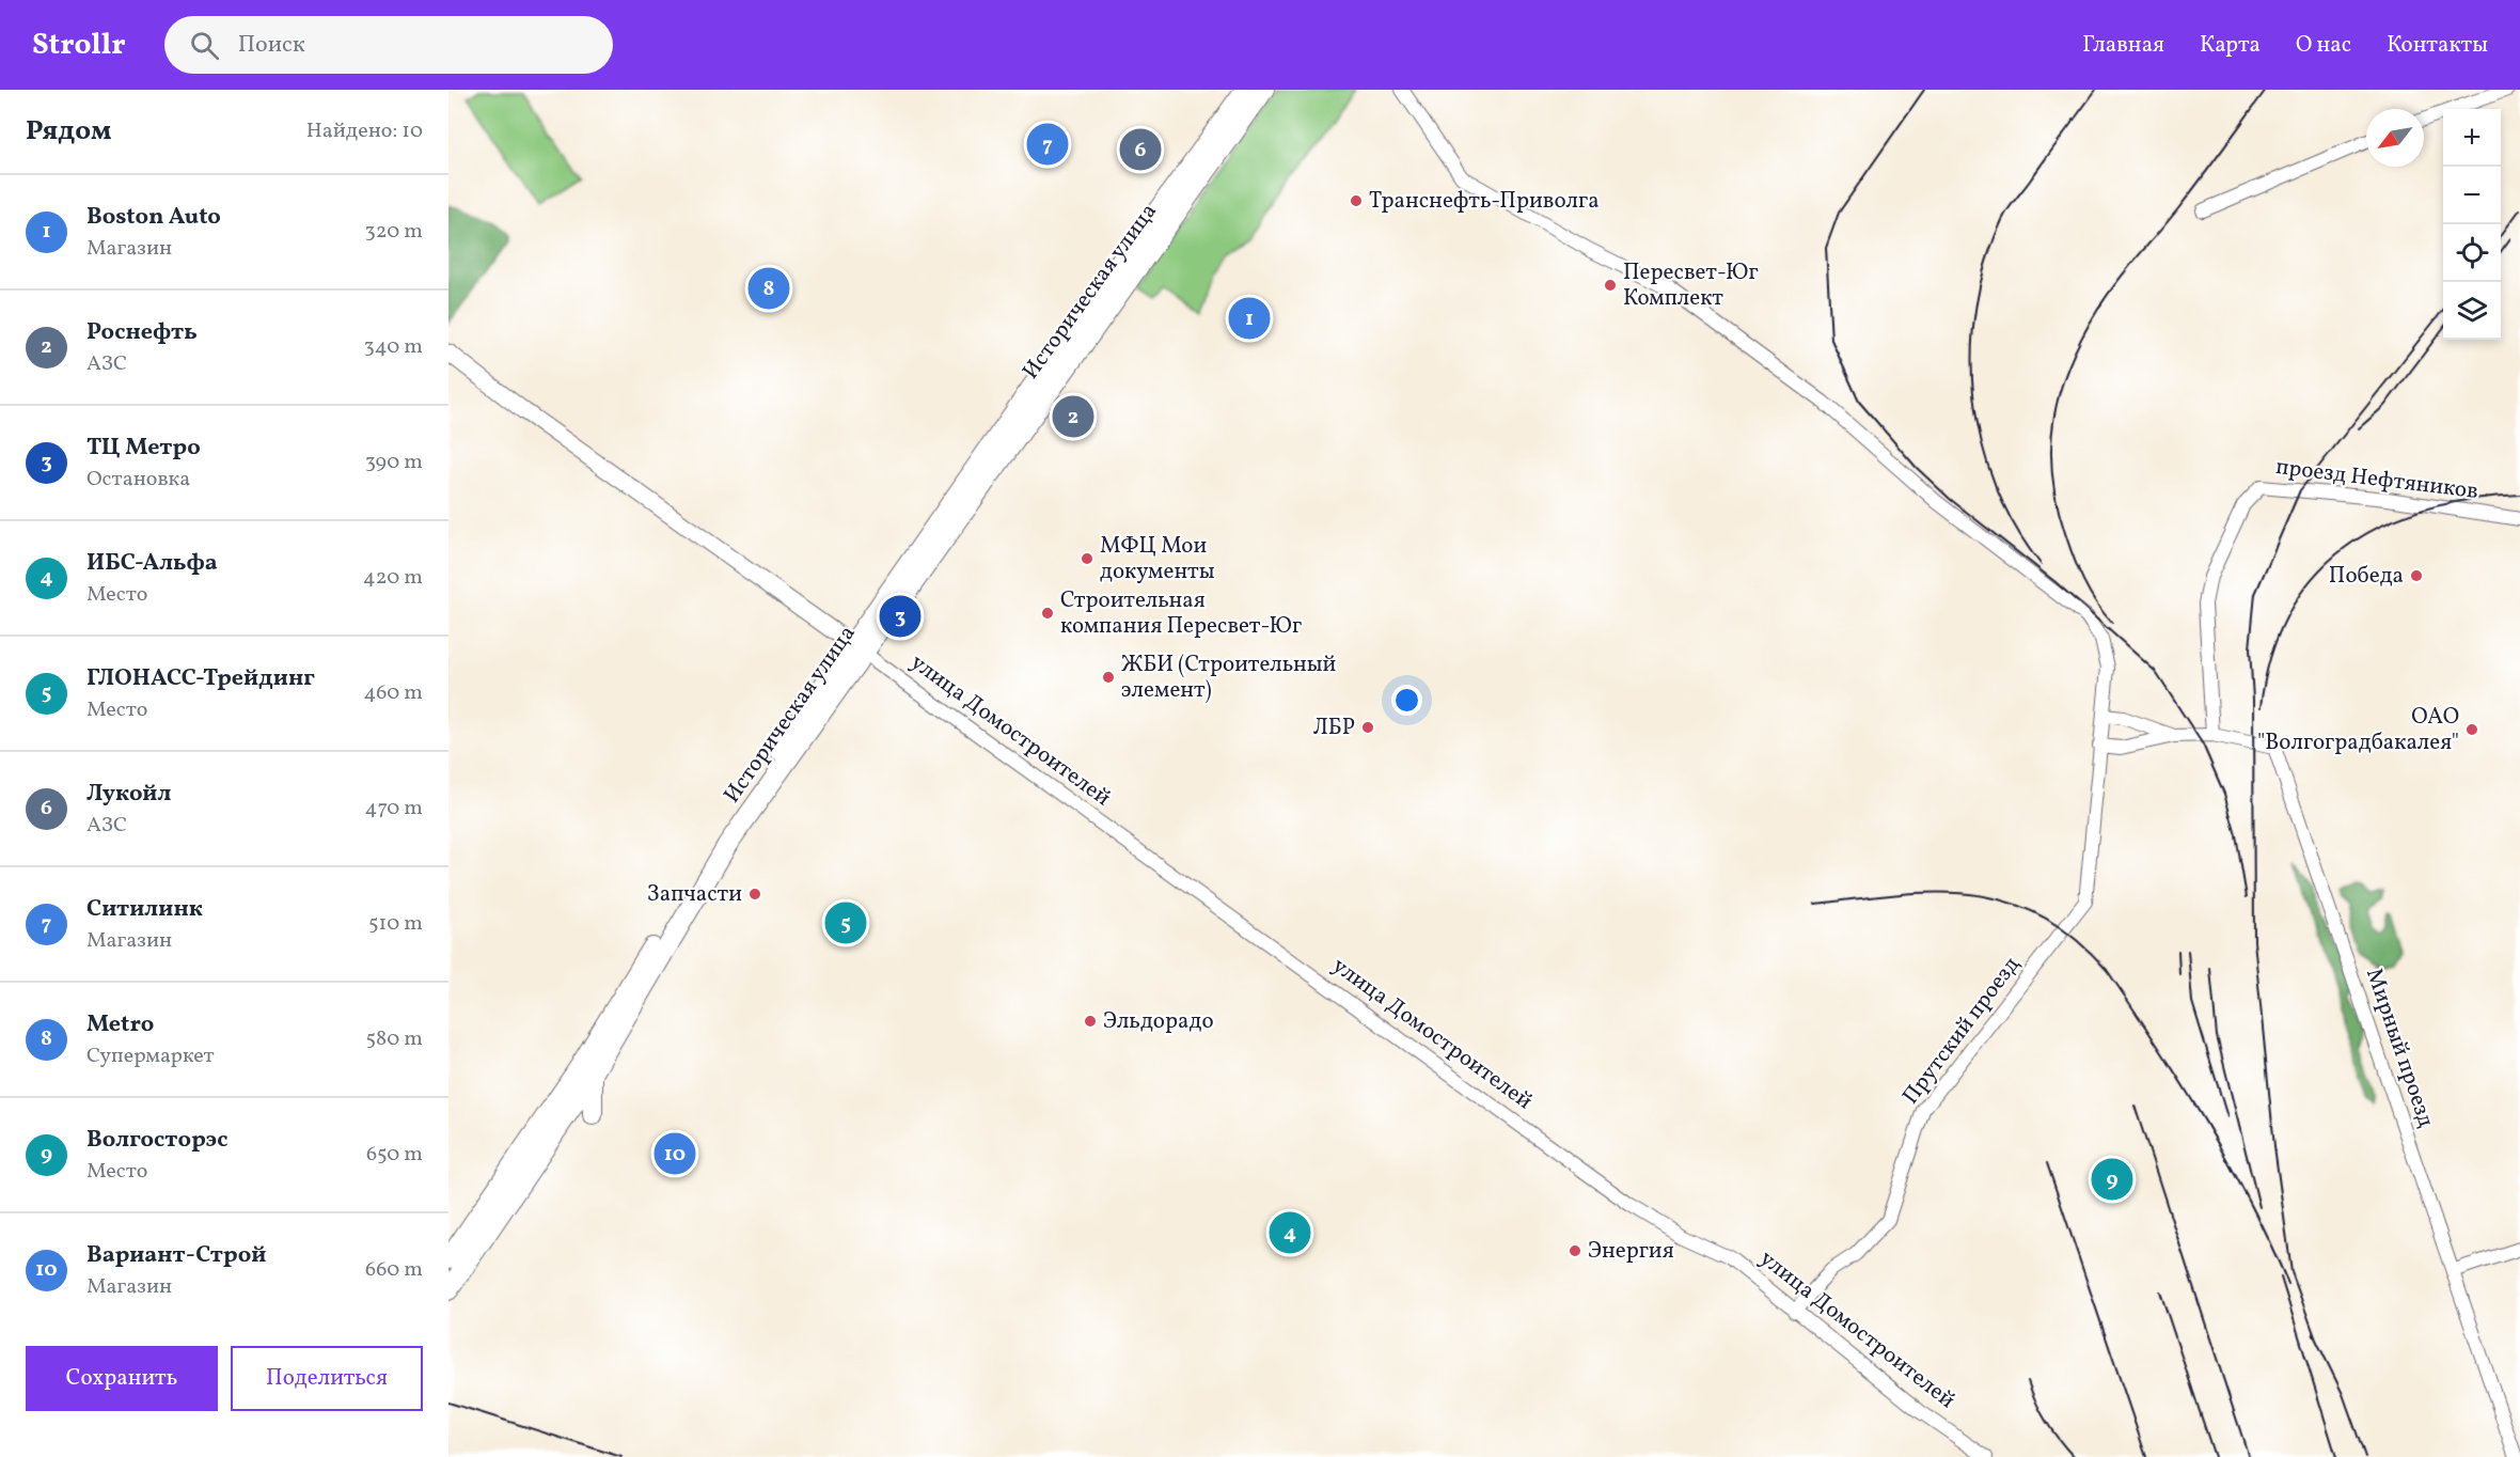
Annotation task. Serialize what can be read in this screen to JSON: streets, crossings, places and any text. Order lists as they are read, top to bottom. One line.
{"streets":{"highway":["Историческая улица"],"street":["проезд Нефтяников","улица Домостроителей","Прутский проезд","Мирный проезд"]},"crossings":[["Историческая улица","улица Домостроителей"],["проезд Нефтяников","Мирный проезд"],["улица Домостроителей","Прутский проезд"]],"places":["Транснефть-Приволга","Пересвет-Юг Комплект","МФЦ Мои документы","Победа","Строительная компания Пересвет-Юг","ЖБИ (Строительный элемент)","ЛБР","ОАО \"Волгоградбакалея\"","Запчасти","Эльдорадо","Энергия"],"north":"bottom left","page":{"header":"Strollr","search":"Поиск","nav":["Главная","Карта","О нас","Контакты"],"heading":["Рядом","Найдено: 10"],"map_buttons":["+","−"],"pins":["7","6","8","1","2","3","5","10","9","4"],"list":[{"mark":"1","name":"Boston Auto","note":"Магазин","value":"320 m"},{"mark":"2","name":"Роснефть","note":"АЗС","value":"340 m"},{"mark":"3","name":"ТЦ Метро","note":"Остановка","value":"390 m"},{"mark":"4","name":"ИБС-Альфа","note":"Место","value":"420 m"},{"mark":"5","name":"ГЛОНАСС-Трейдинг","note":"Место","value":"460 m"},{"mark":"6","name":"Лукойл","note":"АЗС","value":"470 m"},{"mark":"7","name":"Ситилинк","note":"Магазин","value":"510 m"},{"mark":"8","name":"Metro","note":"Супермаркет","value":"580 m"},{"mark":"9","name":"Волгосторэс","note":"Место","value":"650 m"},{"mark":"10","name":"Вариант-Строй","note":"Магазин","value":"660 m"}],"buttons":["Сохранить","Поделиться"]}}
